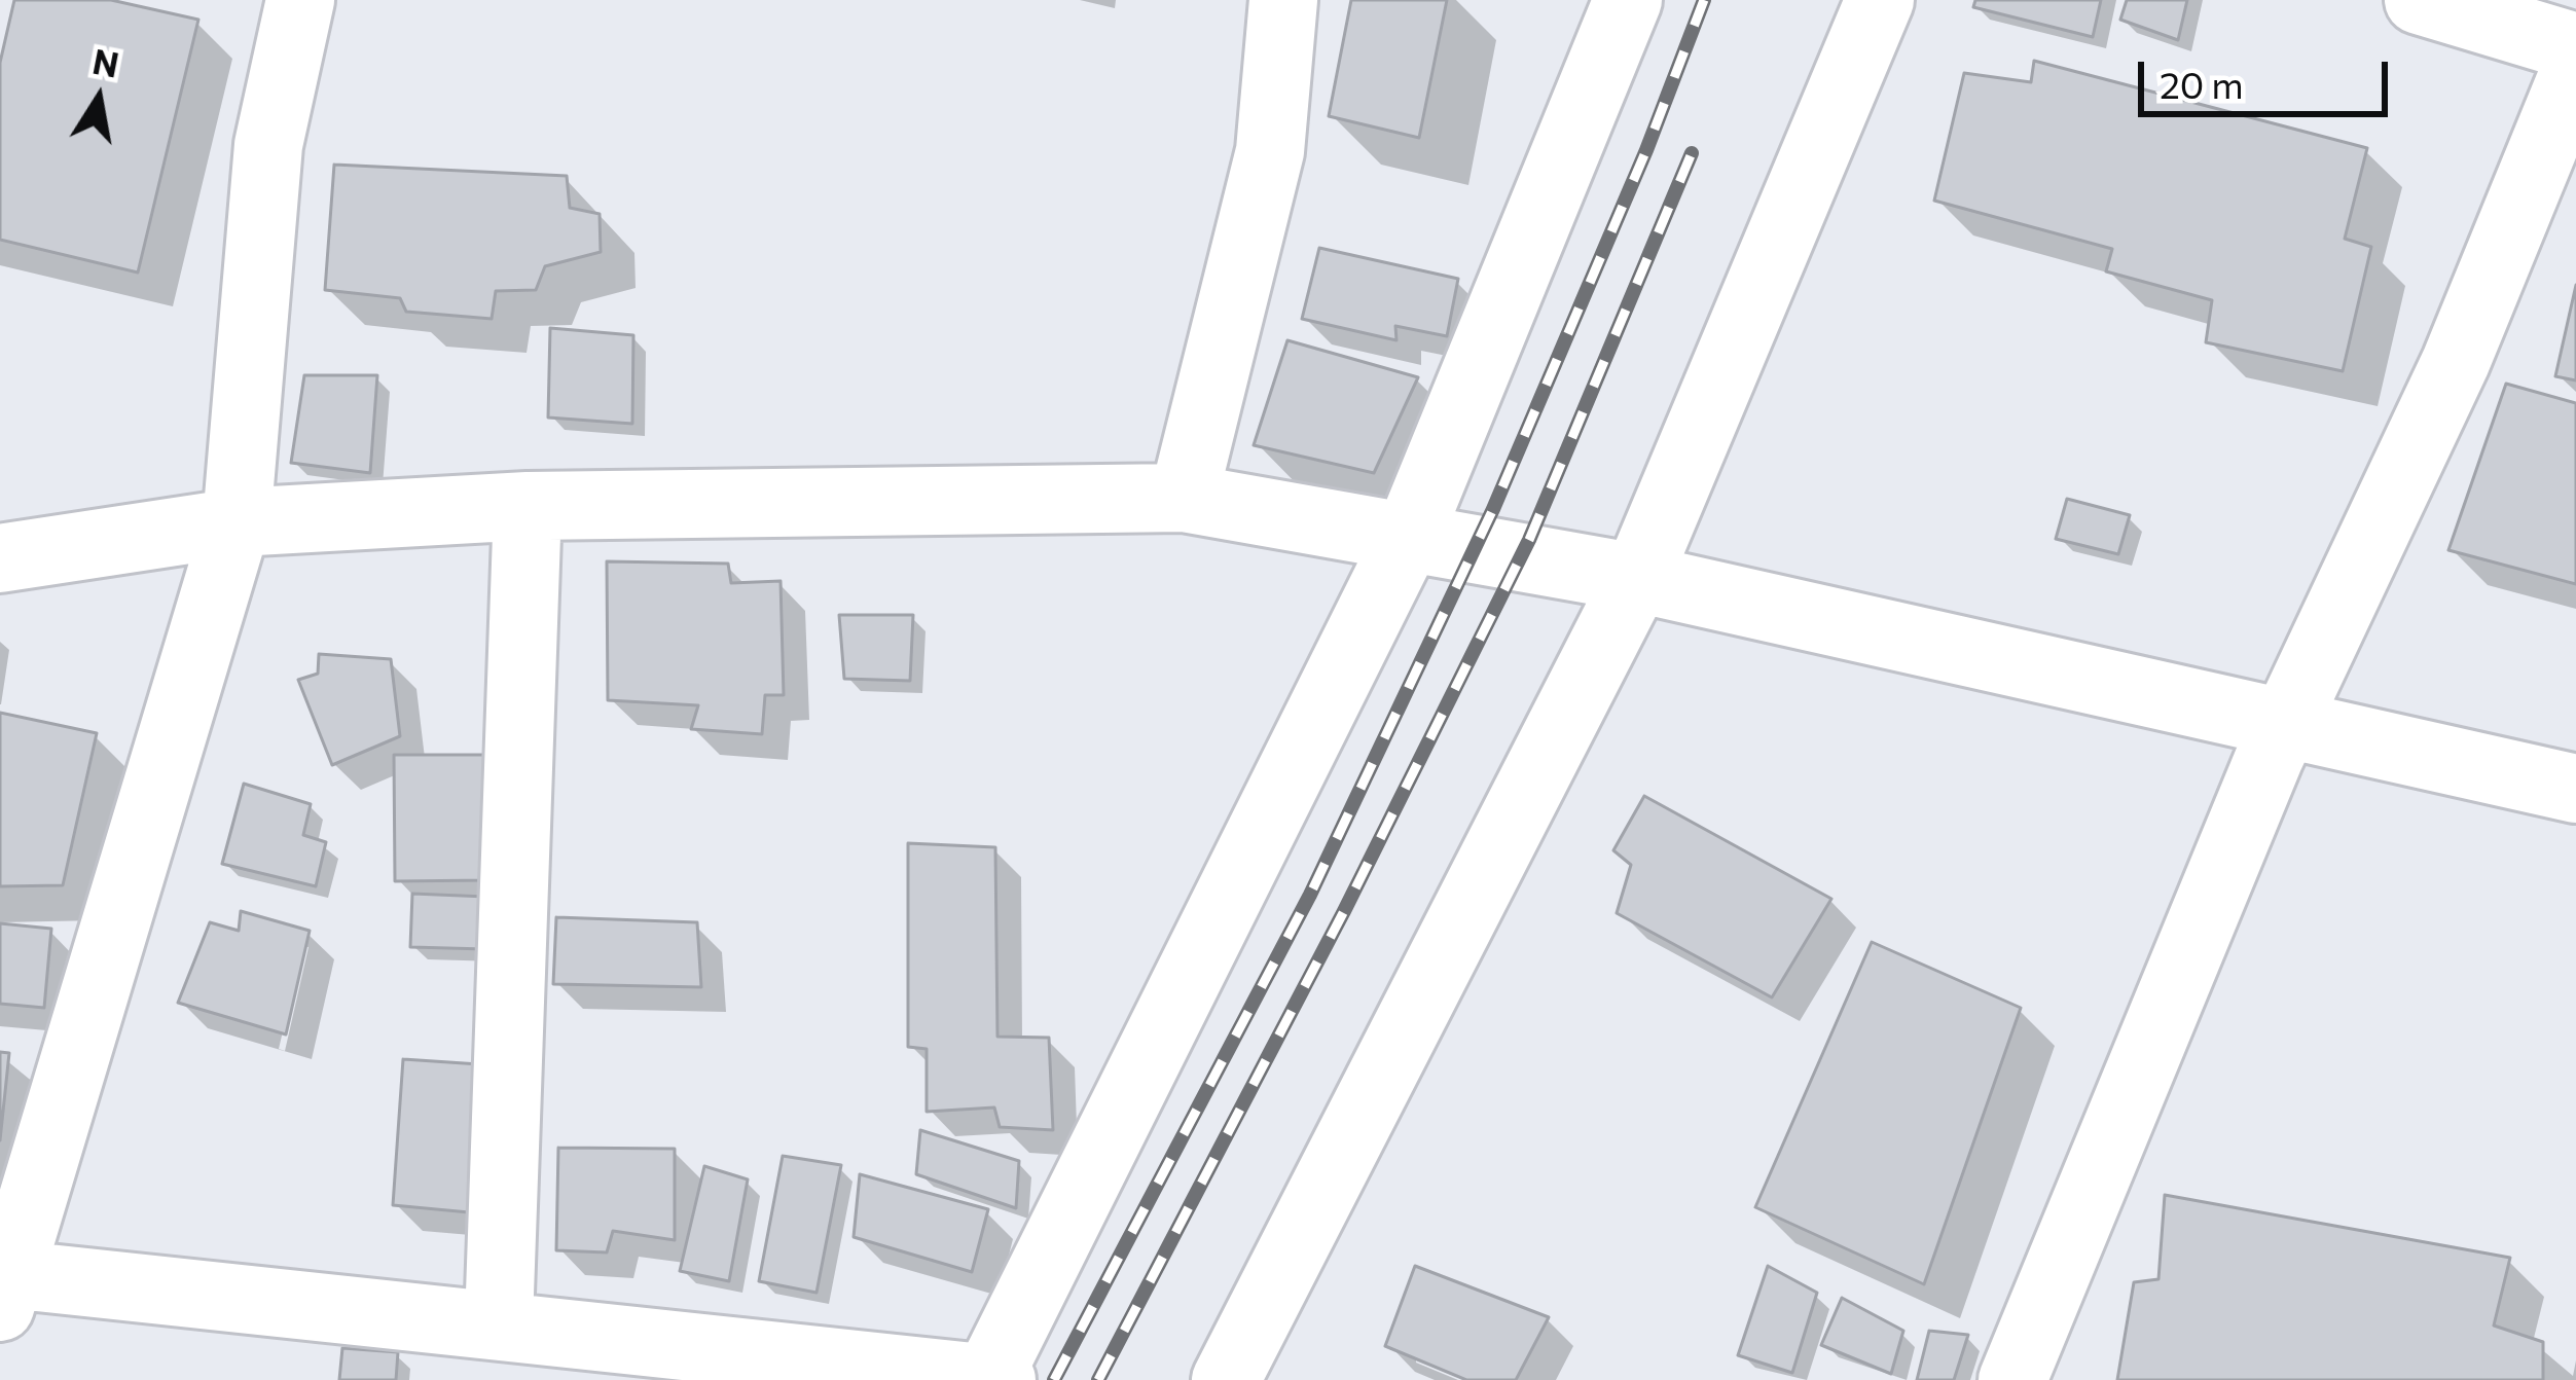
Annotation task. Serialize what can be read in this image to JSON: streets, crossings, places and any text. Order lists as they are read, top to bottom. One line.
{"scale_bar":"20 m","north":"top"}
